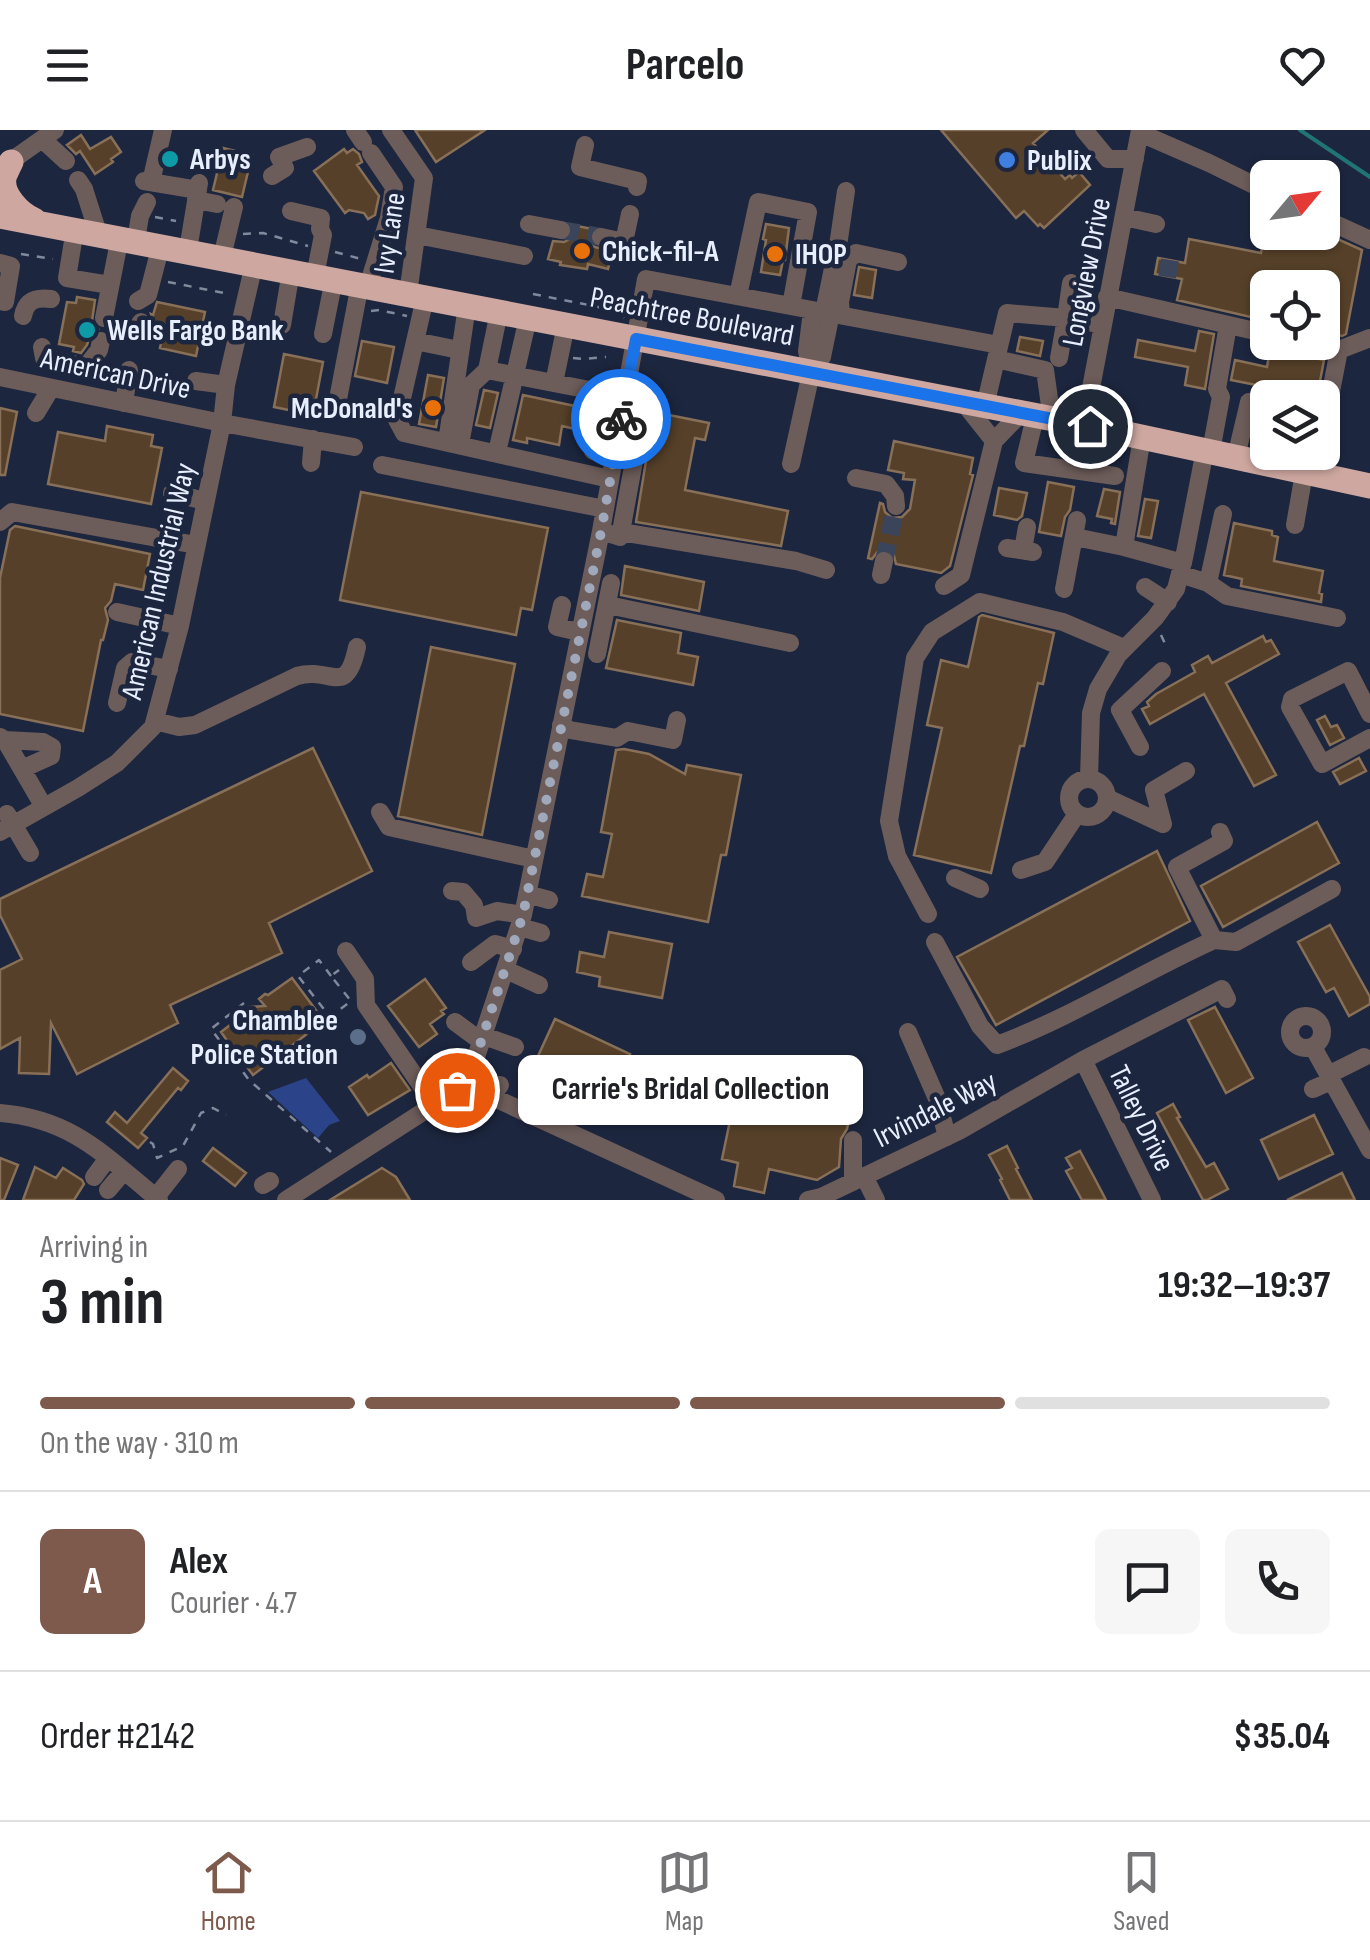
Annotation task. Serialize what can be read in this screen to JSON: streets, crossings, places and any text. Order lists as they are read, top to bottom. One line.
{"streets":{"highway":["Peachtree Boulevard"],"street":["Ivy Lane","Longview Drive","American Drive","American Industrial Way","Irvindale Way","Talley Drive"]},"crossings":[["Ivy Lane","Peachtree Boulevard"],["Longview Drive","Peachtree Boulevard"],["Peachtree Boulevard","American Industrial Way"],["American Drive","American Industrial Way"],["Irvindale Way","Talley Drive"]],"places":["Arbys","Publix","Chick-fil-A","IHOP","Wells Fargo Bank","McDonald's","Chamblee Police Station","Carrie's Bridal Collection"],"north":"top right","page":{"header":"Parcelo","bubble":"Carrie's Bridal Collection","heading":["3 min","Arriving in","19:32–19:37"],"panel":["Alex","Courier · 4.7","Order #2142","$35.04"],"bar":"On the way · 310 m","round":"A","tabs":["Home","Map","Saved"]}}
